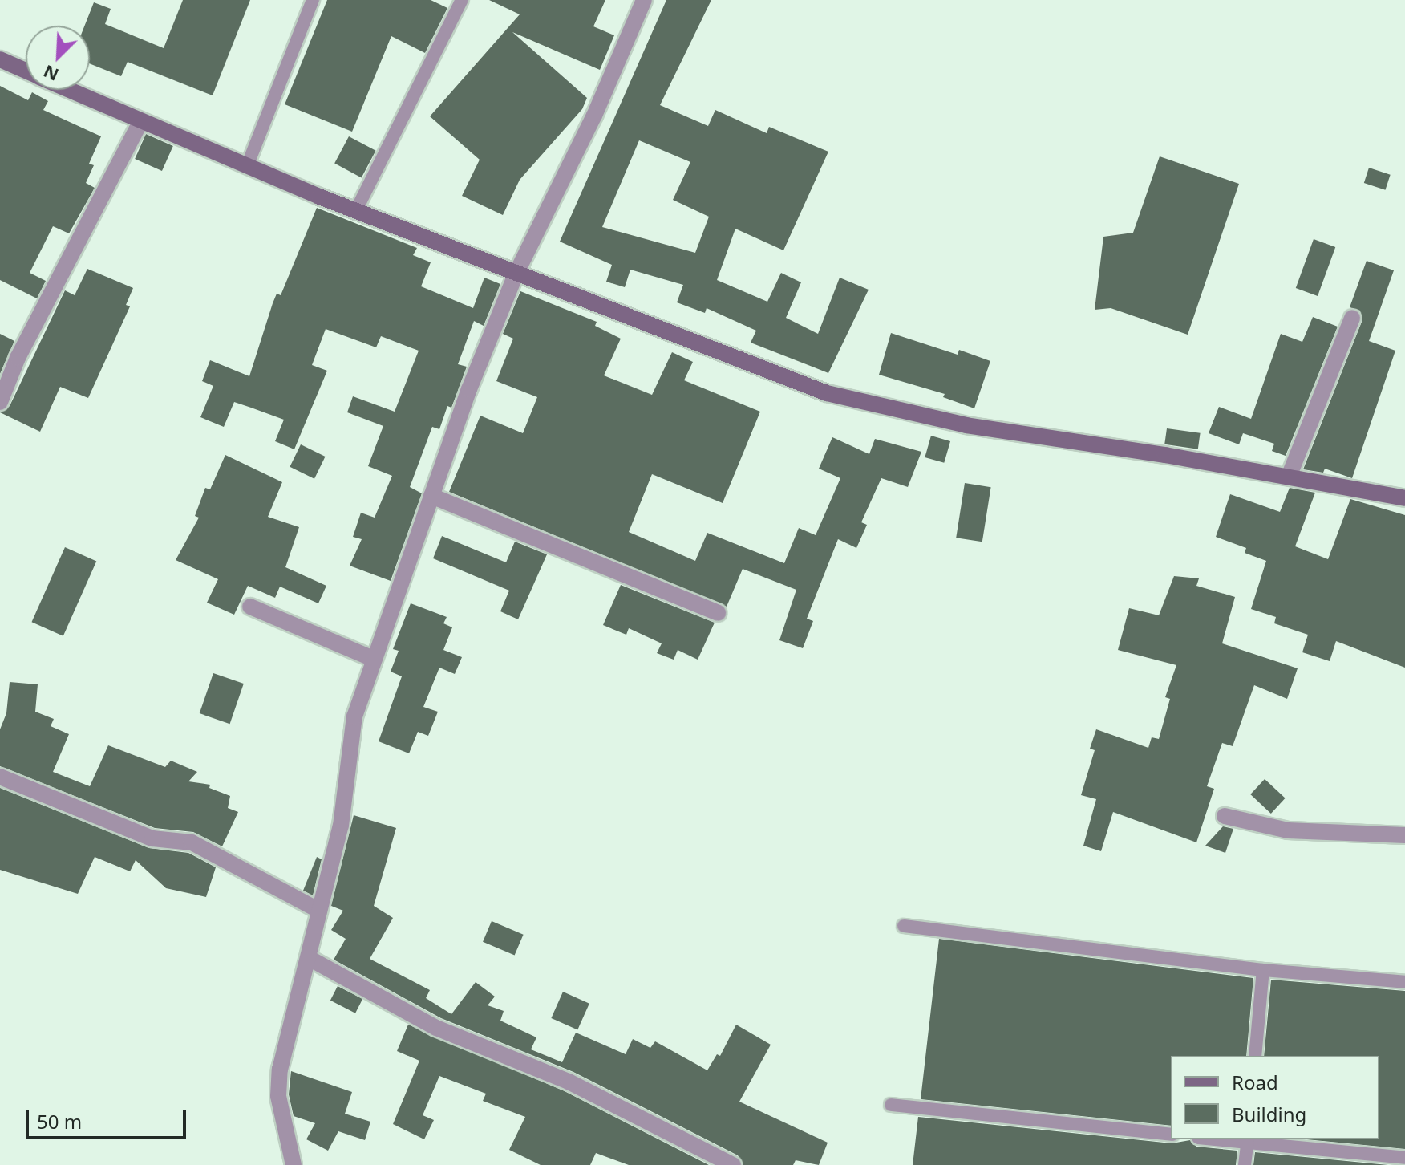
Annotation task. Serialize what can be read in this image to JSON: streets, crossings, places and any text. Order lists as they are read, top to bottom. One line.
{"legend":["Road","Building"],"scale_bar":"50 m","north":"bottom left"}
